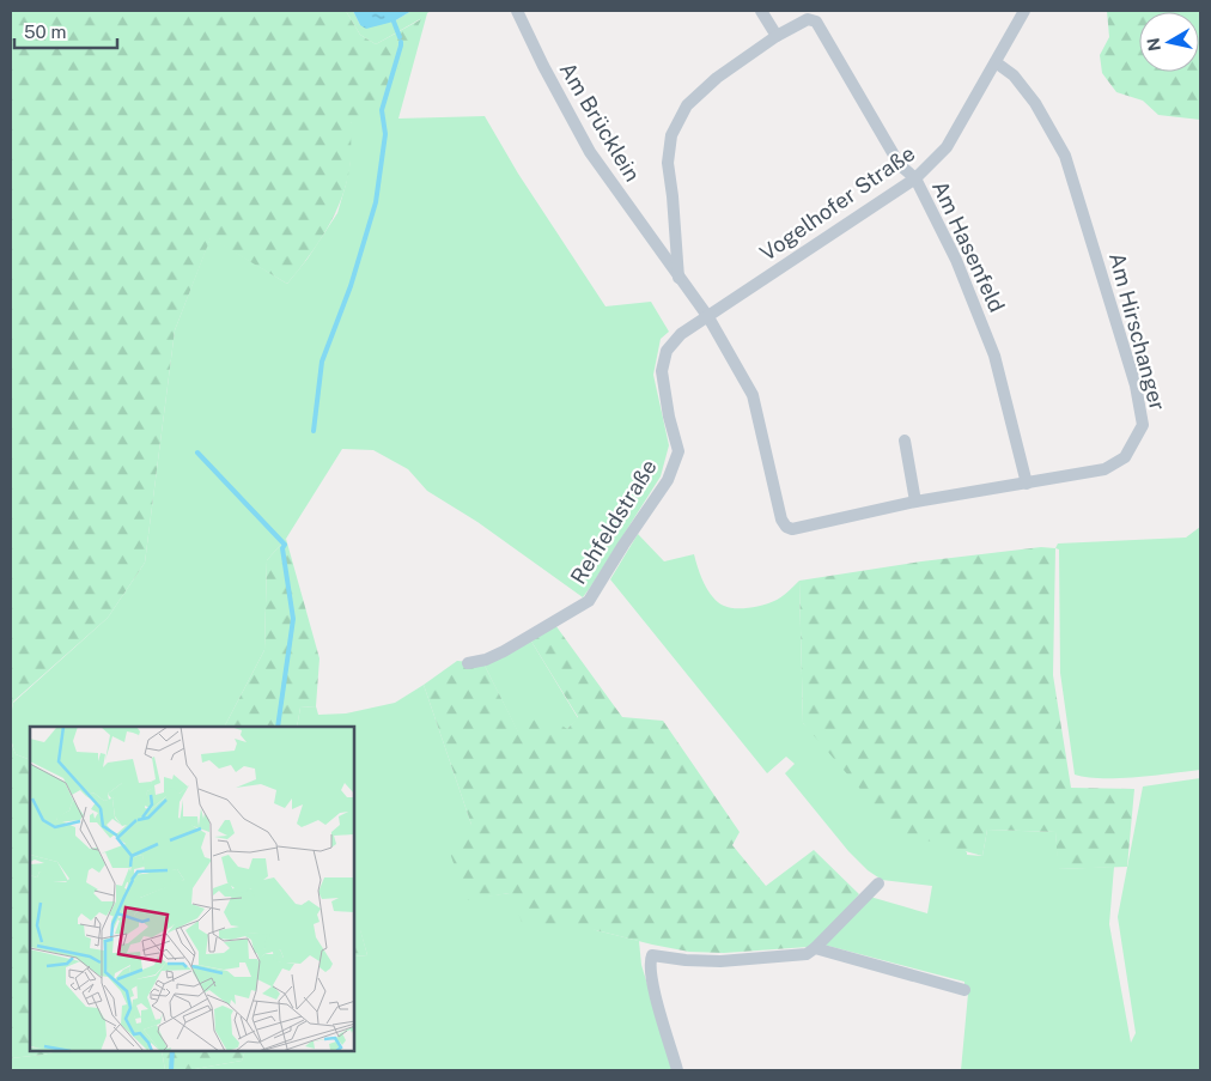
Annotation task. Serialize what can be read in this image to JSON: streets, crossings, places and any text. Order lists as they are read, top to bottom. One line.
{"streets":{"street":["Am Brücklein","Vogelhofer Straße","Am Hasenfeld","Am Hirschanger","Rehfeldstraße"]},"crossings":[["Vogelhofer Straße","Am Hasenfeld"],["Vogelhofer Straße","Am Hirschanger"],["Vogelhofer Straße","Rehfeldstraße"],["Am Hasenfeld","Am Hirschanger"],["Am Hirschanger","Rehfeldstraße"]],"scale_bar":"50 m","north":"left"}
